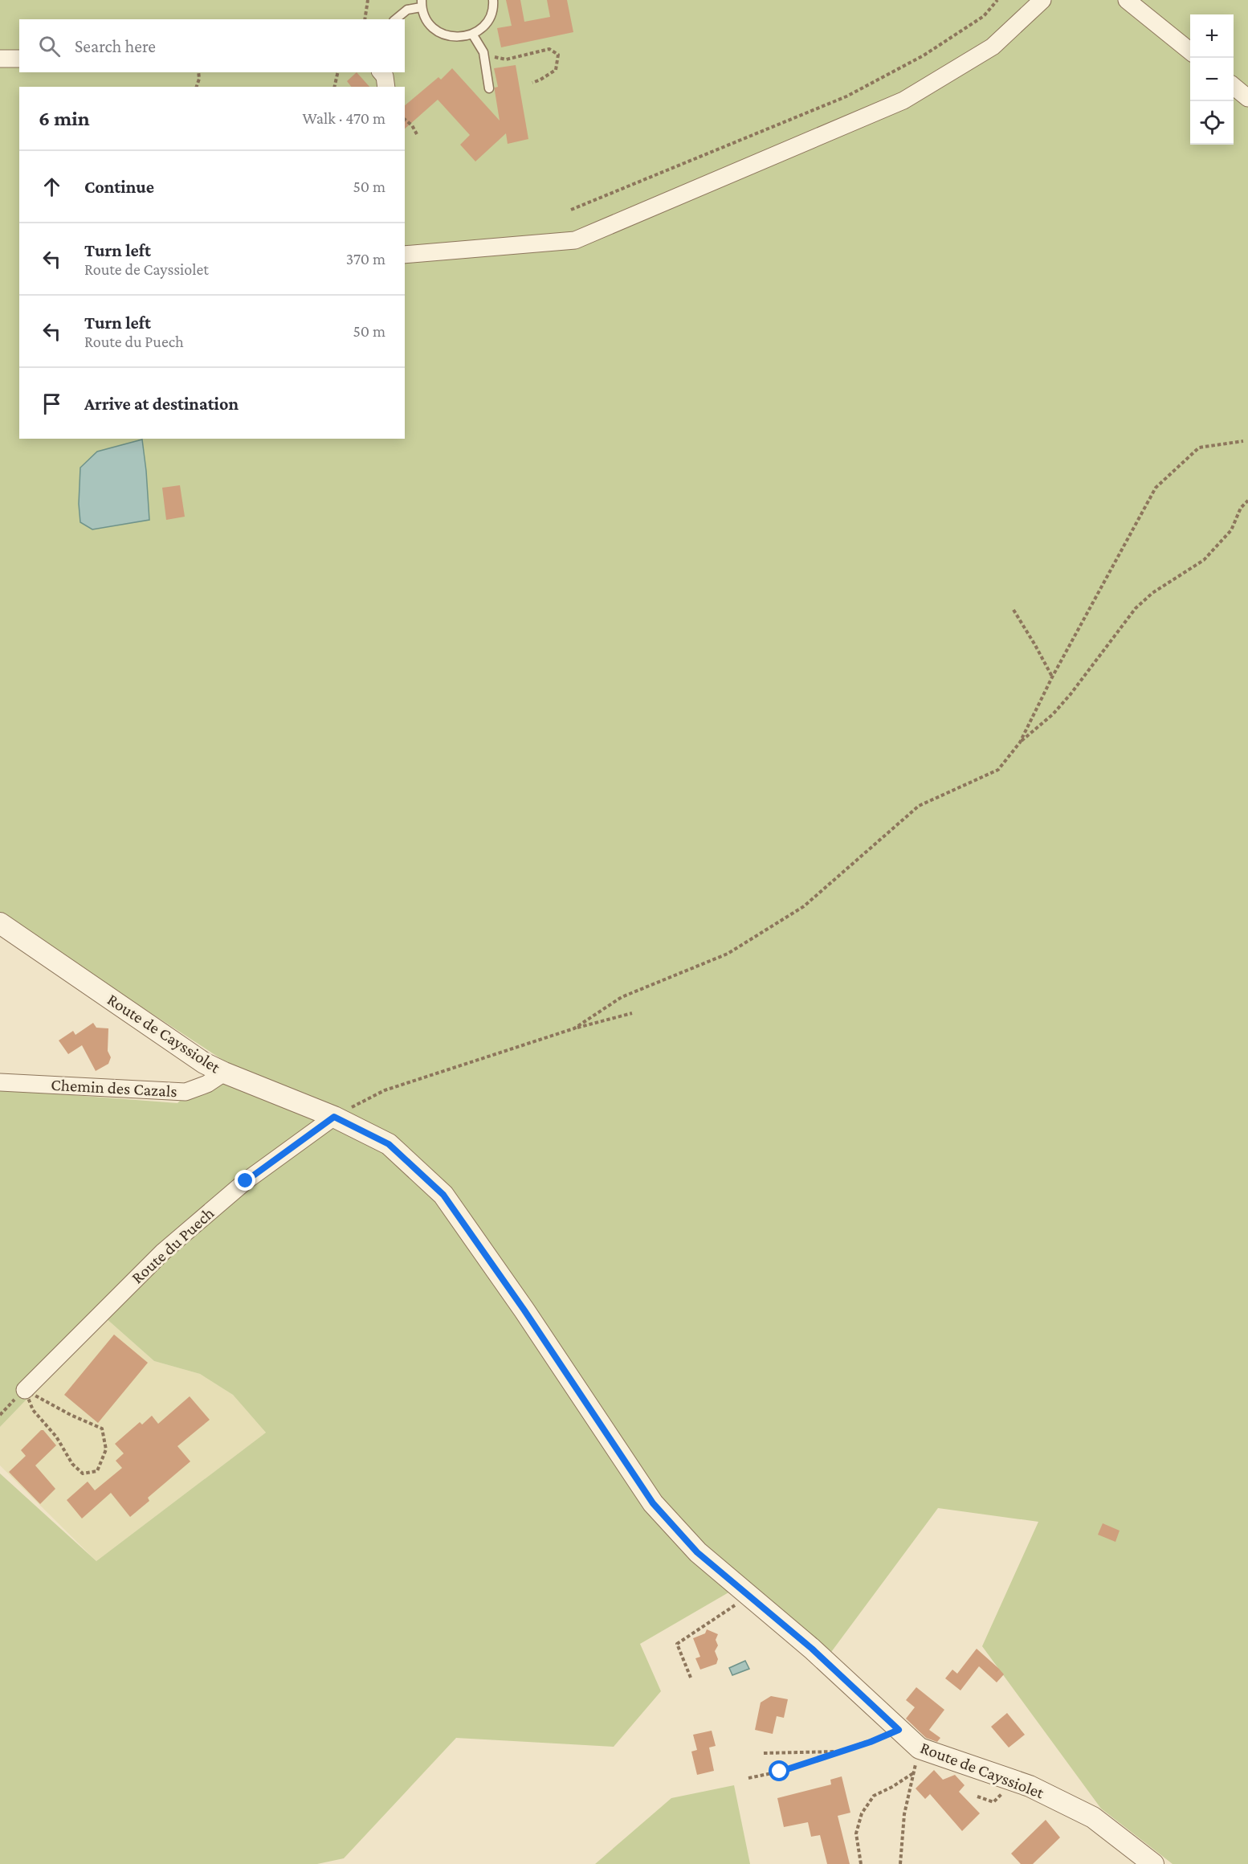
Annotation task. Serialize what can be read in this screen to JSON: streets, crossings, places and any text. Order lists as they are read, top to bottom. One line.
{"streets":{"street":["Route de Cayssiolet","Chemin des Cazals","Route du Puech"]},"crossings":[["Route de Cayssiolet","Chemin des Cazals"],["Route de Cayssiolet","Route du Puech"]],"page":{"map_buttons":["+","−"],"search":"Search here","heading":["6 min","Walk · 470 m"],"list":[["Continue","50 m"],["Turn left","Route de Cayssiolet","370 m"],["Turn left","Route du Puech","50 m"],"Arrive at destination"]}}
